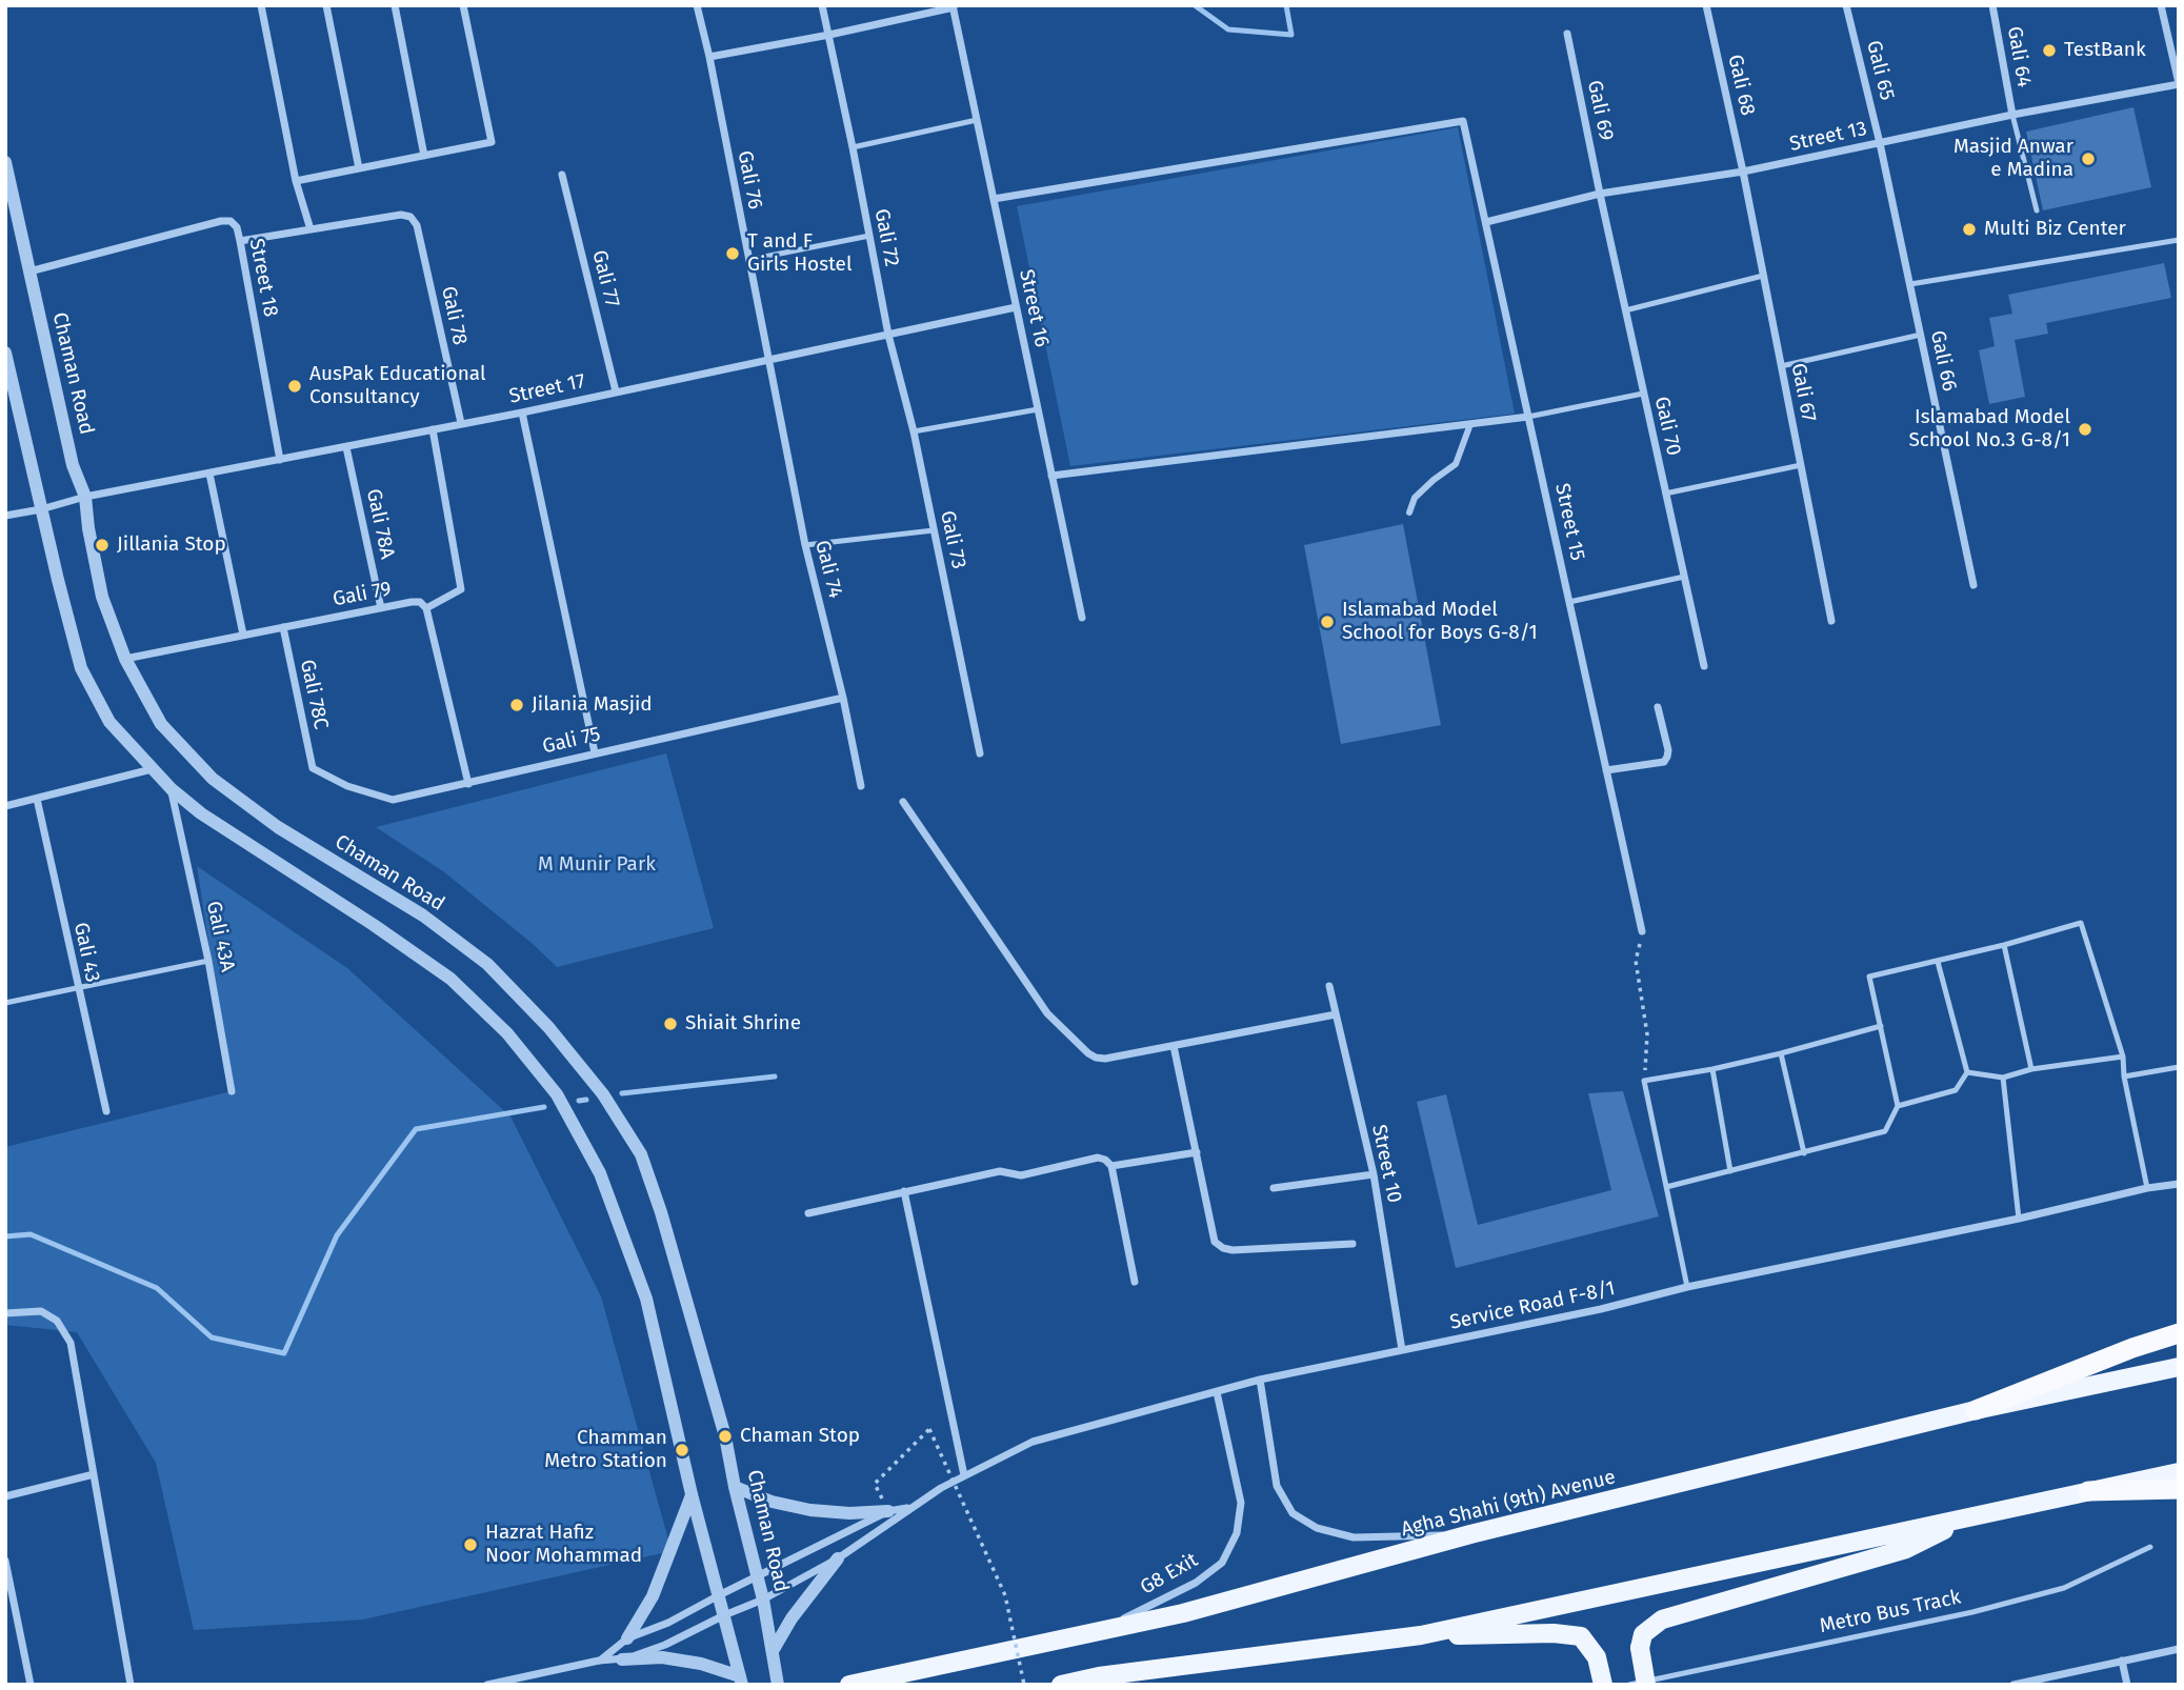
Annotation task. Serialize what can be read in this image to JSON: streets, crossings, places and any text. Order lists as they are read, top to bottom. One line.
{"streets":{"main road":["Agha Shahi (9th) Avenue"],"street":["Gali 64","Gali 65","Gali 68","Gali 69","Street 13","Gali 76","Gali 72","Street 18","Gali 77","Street 16","Gali 78","Gali 66","Chaman Road","Street 17","Gali 67","Gali 70","Street 15","Gali 78A","Gali 73","Gali 74","Gali 79","Gali 78C","Gali 75","Gali 43A","Gali 43","Street 10","Service Road F-8/1","G8 Exit"],"lane":["Metro Bus Track"]},"crossings":[["Gali 64","Street 13"],["Gali 65","Street 13"],["Gali 65","Gali 66"],["Gali 68","Street 13"],["Gali 68","Gali 67"],["Gali 69","Street 13"],["Gali 69","Gali 70"],["Street 13","Gali 66"],["Street 13","Gali 67"],["Street 13","Gali 70"],["Street 13","Street 15"],["Gali 76","Street 17"],["Gali 76","Gali 74"],["Gali 72","Street 17"],["Gali 72","Gali 73"],["Street 18","Chaman Road"],["Street 18","Street 17"],["Gali 77","Street 17"],["Street 16","Street 17"],["Street 16","Street 15"],["Gali 78","Street 17"],["Chaman Road","Street 17"],["Chaman Road","Gali 79"],["Chaman Road","Service Road F-8/1"],["Street 17","Gali 78A"],["Street 17","Gali 73"],["Street 17","Gali 74"],["Gali 78A","Gali 79"],["Gali 74","Gali 75"],["Gali 79","Gali 78C"],["Gali 78C","Gali 75"],["Street 10","Service Road F-8/1"],["Service Road F-8/1","G8 Exit"],["Agha Shahi (9th) Avenue","G8 Exit"]],"parks":["M Munir Park"],"places":["TestBank","Masjid Anwar e Madina","Multi Biz Center","T and F Girls Hostel","AusPak Educational Consultancy","Islamabad Model School No.3 G-8/1","Jillania Stop","Islamabad Model School for Boys G-8/1","Jilania Masjid","Shiait Shrine","Chaman Stop","Chamman Metro Station","Hazrat Hafiz Noor Mohammad"]}
